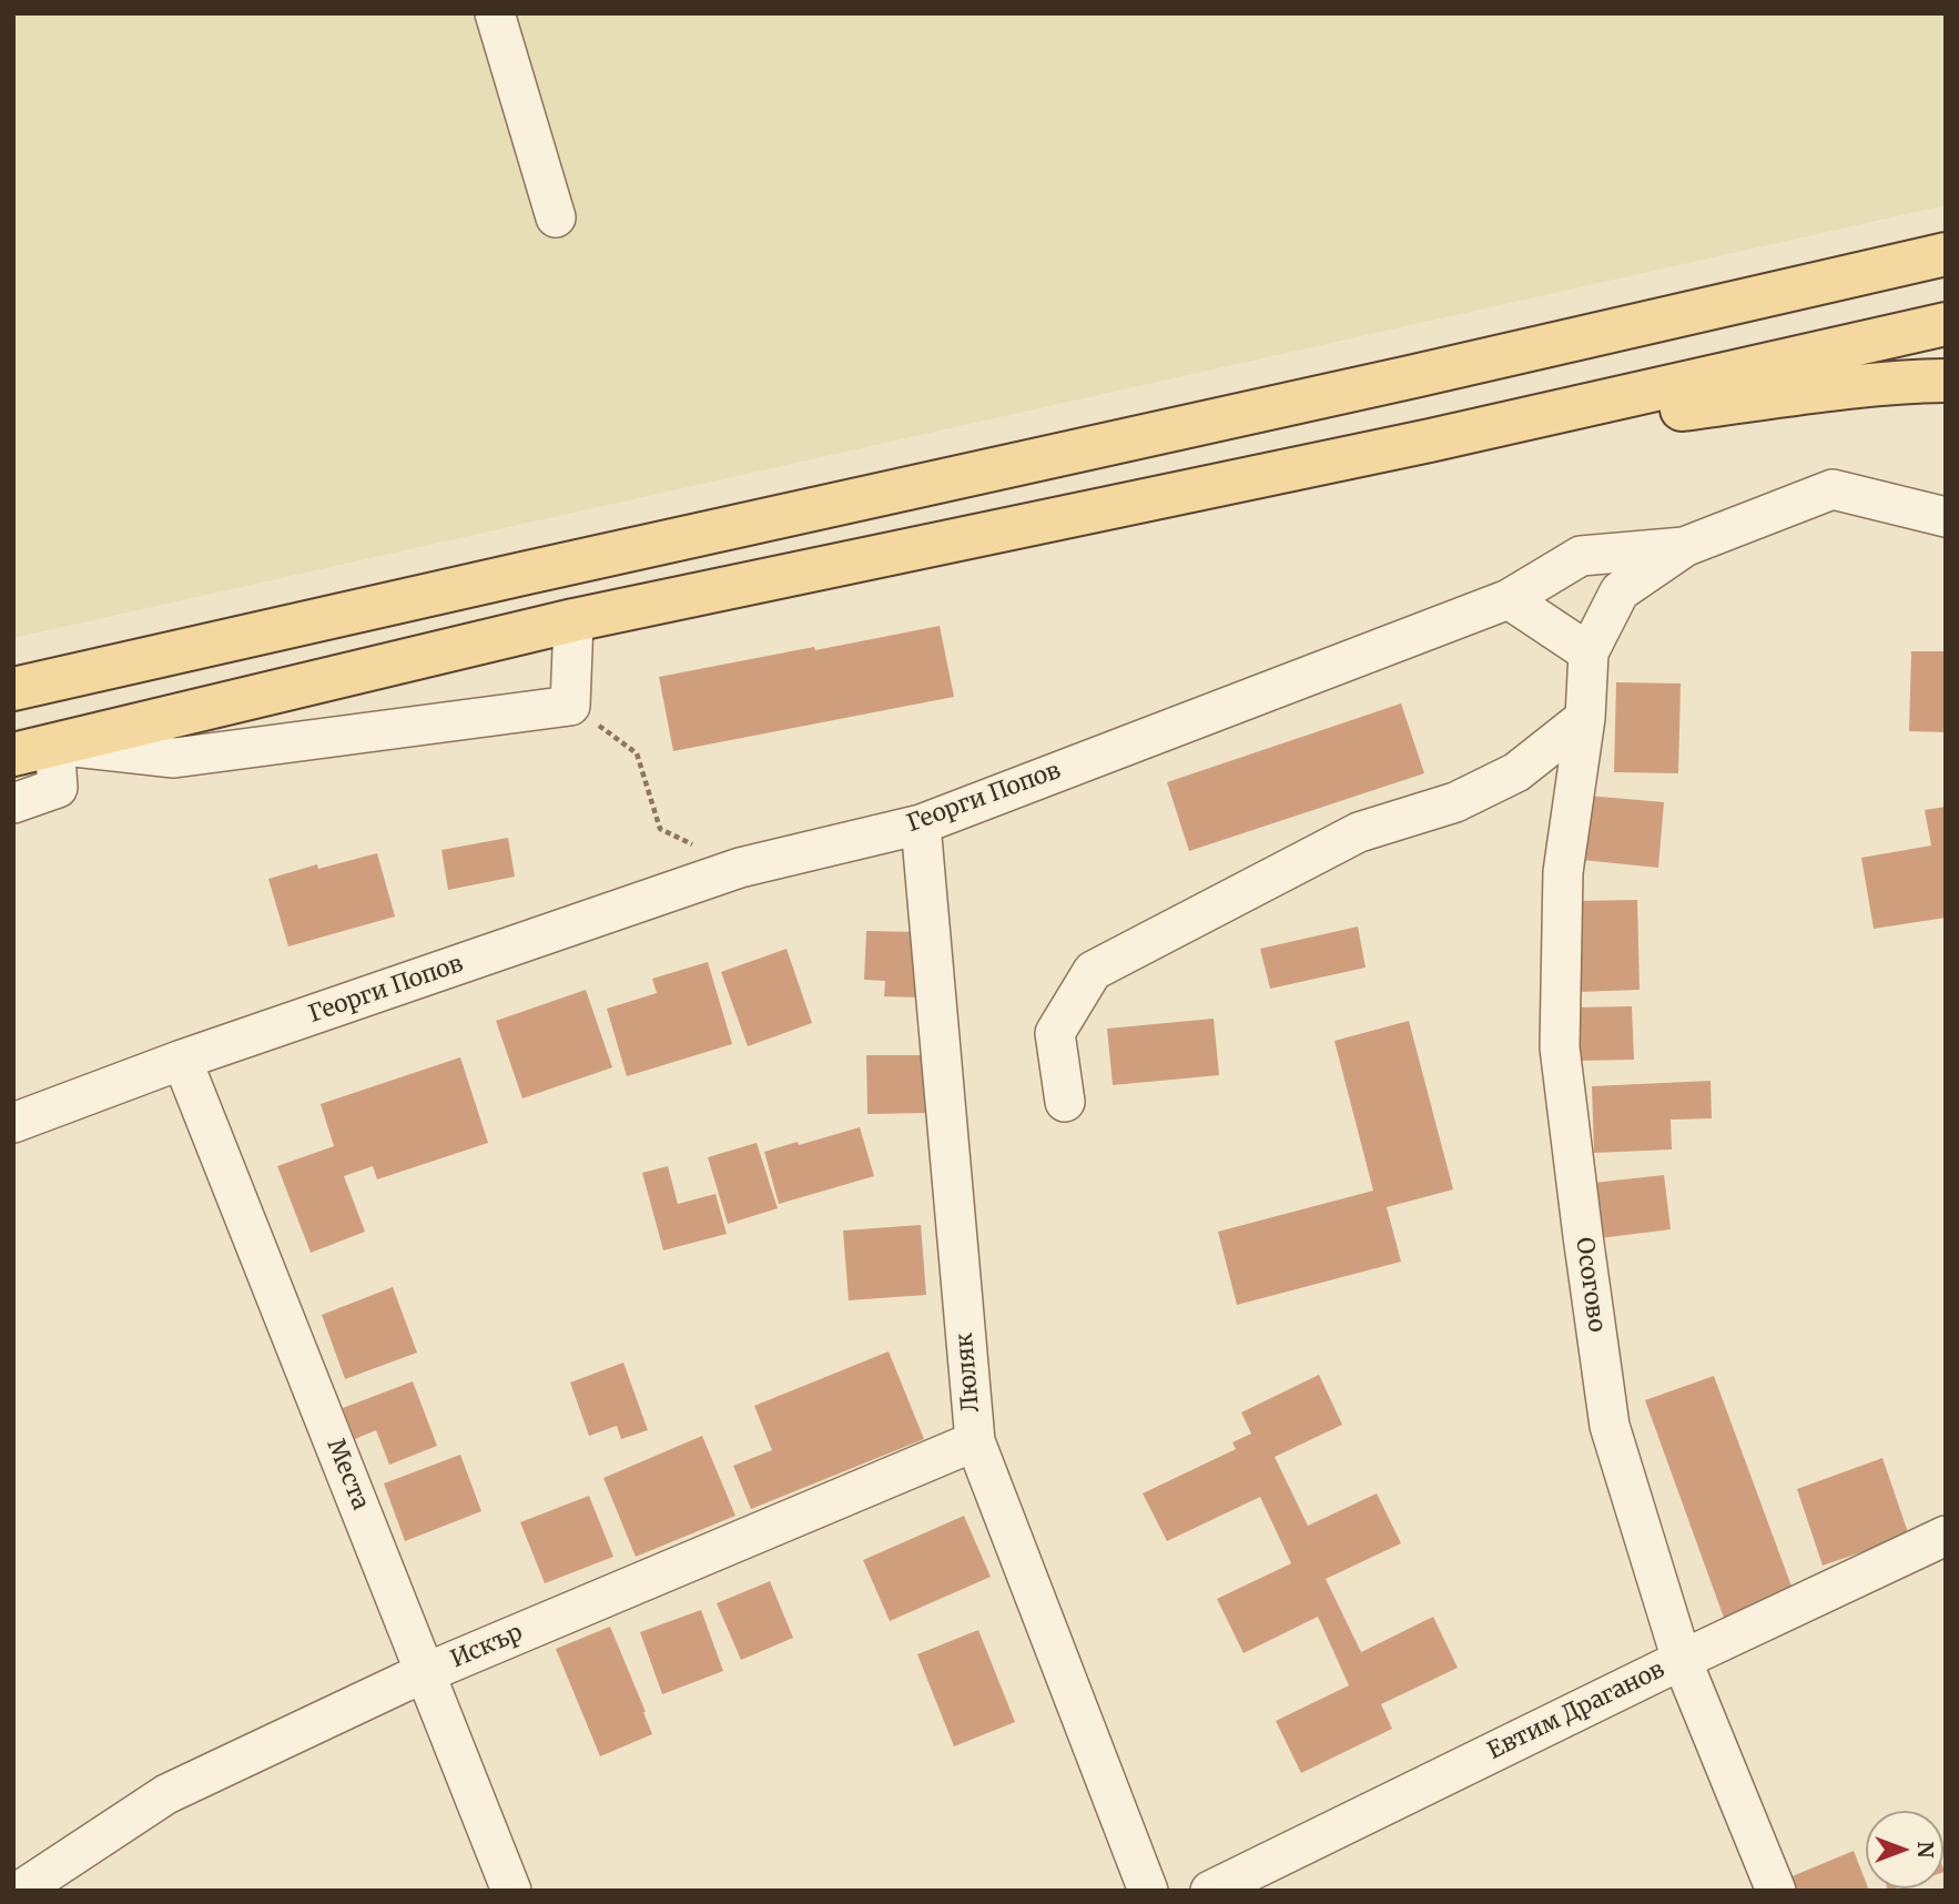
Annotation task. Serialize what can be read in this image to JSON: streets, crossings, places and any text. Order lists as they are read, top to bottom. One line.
{"streets":{"street":["Георги Попов","Осогово","Люляк","Места","Искър","Евтим Драганов"]},"crossings":[["Георги Попов","Люляк"],["Георги Попов","Места"],["Осогово","Евтим Драганов"],["Люляк","Искър"],["Места","Искър"]],"north":"right"}
